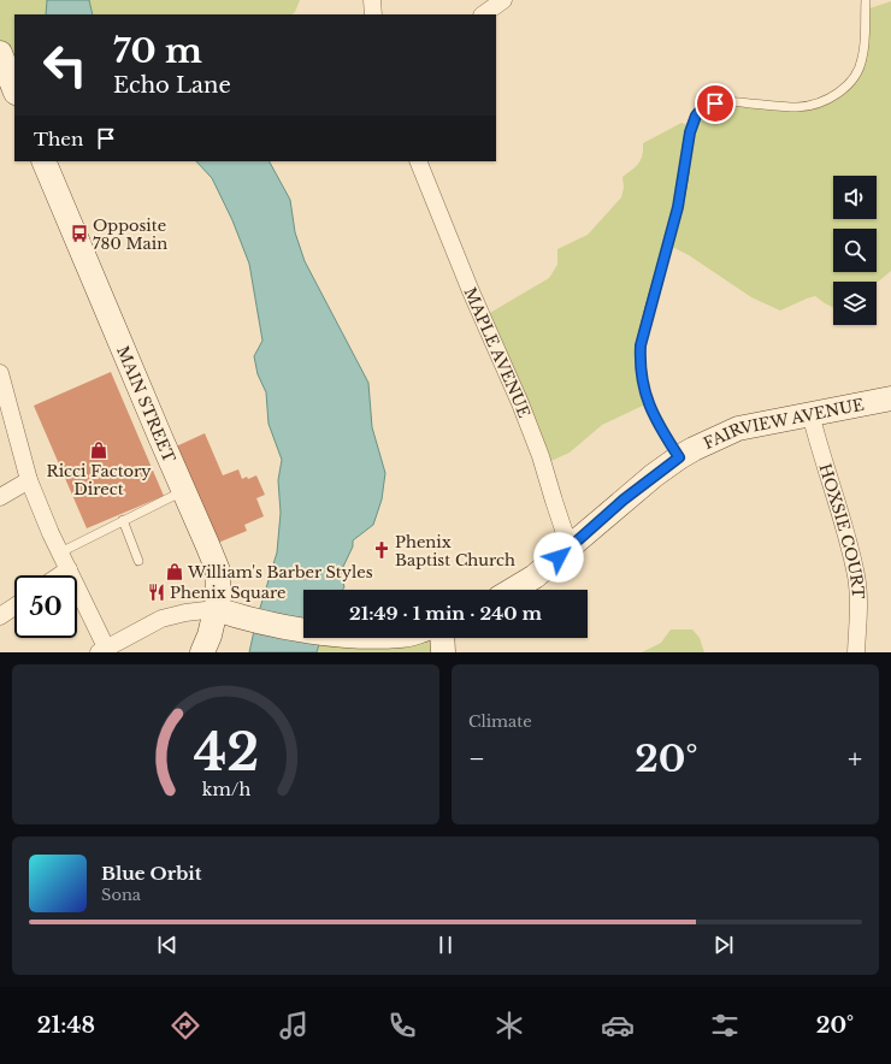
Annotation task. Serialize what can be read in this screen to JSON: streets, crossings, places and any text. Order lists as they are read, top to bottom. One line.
{"streets":{"main road":["MAIN STREET","FAIRVIEW AVENUE"],"street":["MAPLE AVENUE","HOXSIE COURT"]},"crossings":[["MAPLE AVENUE","FAIRVIEW AVENUE"],["FAIRVIEW AVENUE","HOXSIE COURT"]],"places":{"bus stop":["Opposite 780 Main"],"shop":["Ricci Factory Direct","William's Barber Styles"],"church":["Phenix Baptist Church"],"restaurant":["Phenix Square"]},"page":{"turn":["70 m","Echo Lane"],"then":"Then","limit":"50","trip":"21:49 · 1 min · 240 m","tile":"Climate","heat":["−","20°","+"],"song":["Blue Orbit","Sona"],"tabs":["21:48","20°"],"gauge":["42","km/h"]}}
